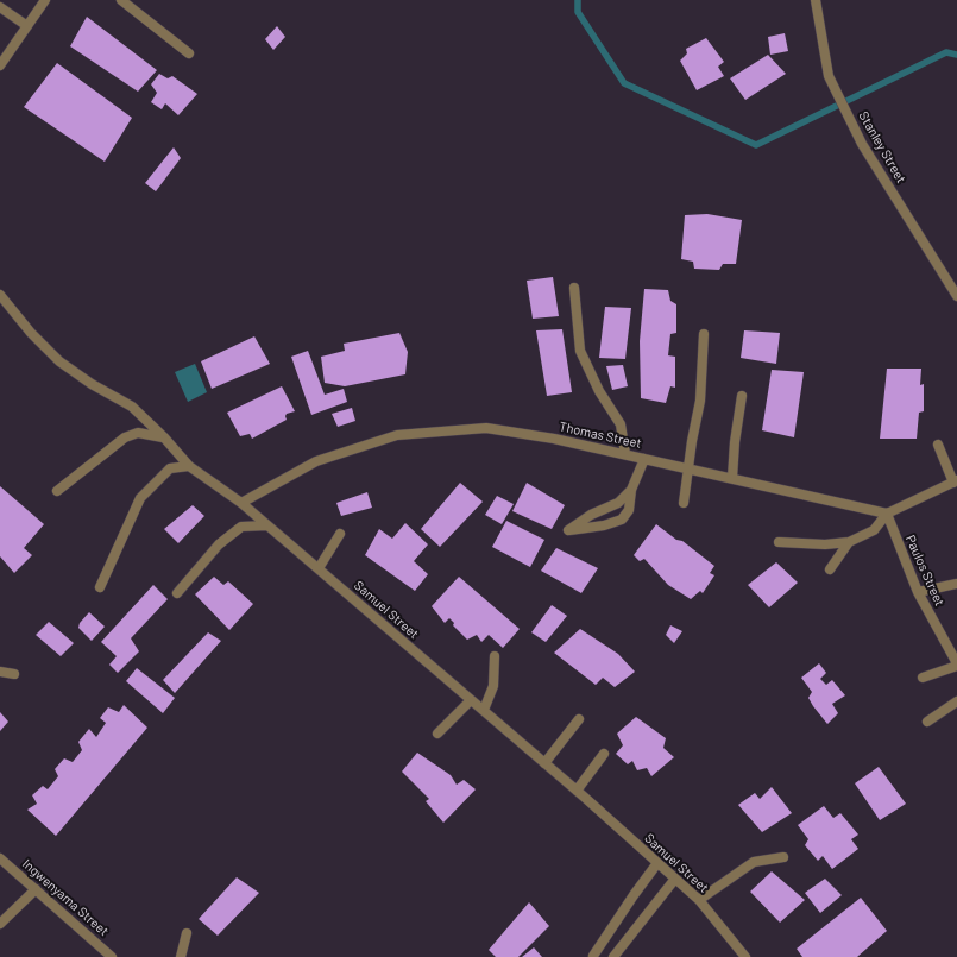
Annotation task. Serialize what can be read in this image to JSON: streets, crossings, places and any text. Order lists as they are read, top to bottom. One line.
{"streets":{"street":["Stanley Street","Thomas Street","Paulos Street","Samuel Street","Ingwenyama Street"]},"crossings":[["Thomas Street","Paulos Street"],["Thomas Street","Samuel Street"]]}
